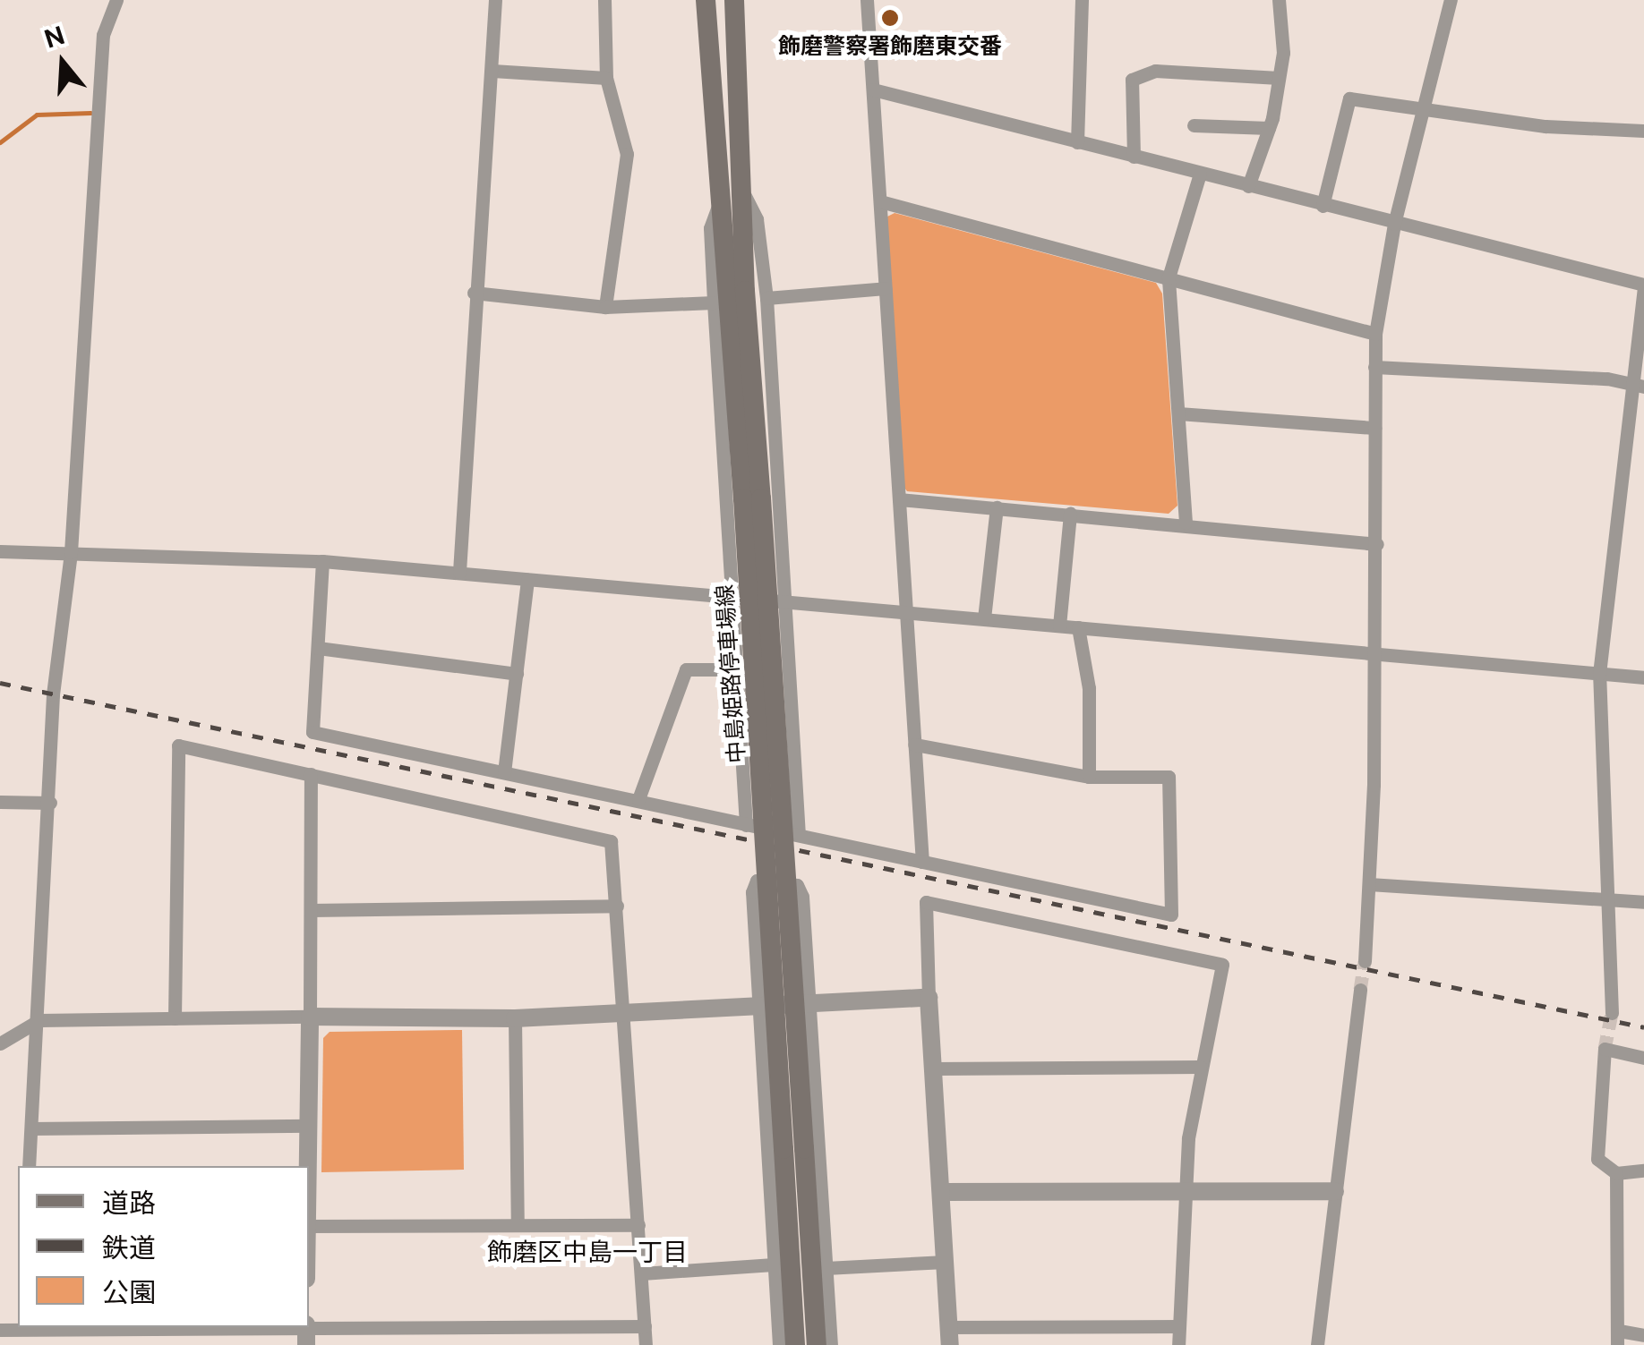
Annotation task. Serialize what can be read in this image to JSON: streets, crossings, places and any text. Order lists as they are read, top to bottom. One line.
{"streets":{"main road":["中島姫路停車場線"]},"districts":["飾磨区中島一丁目"],"places":["飾磨警察署飾磨東交番"],"legend":["道路","鉄道","公園"],"north":"top"}
